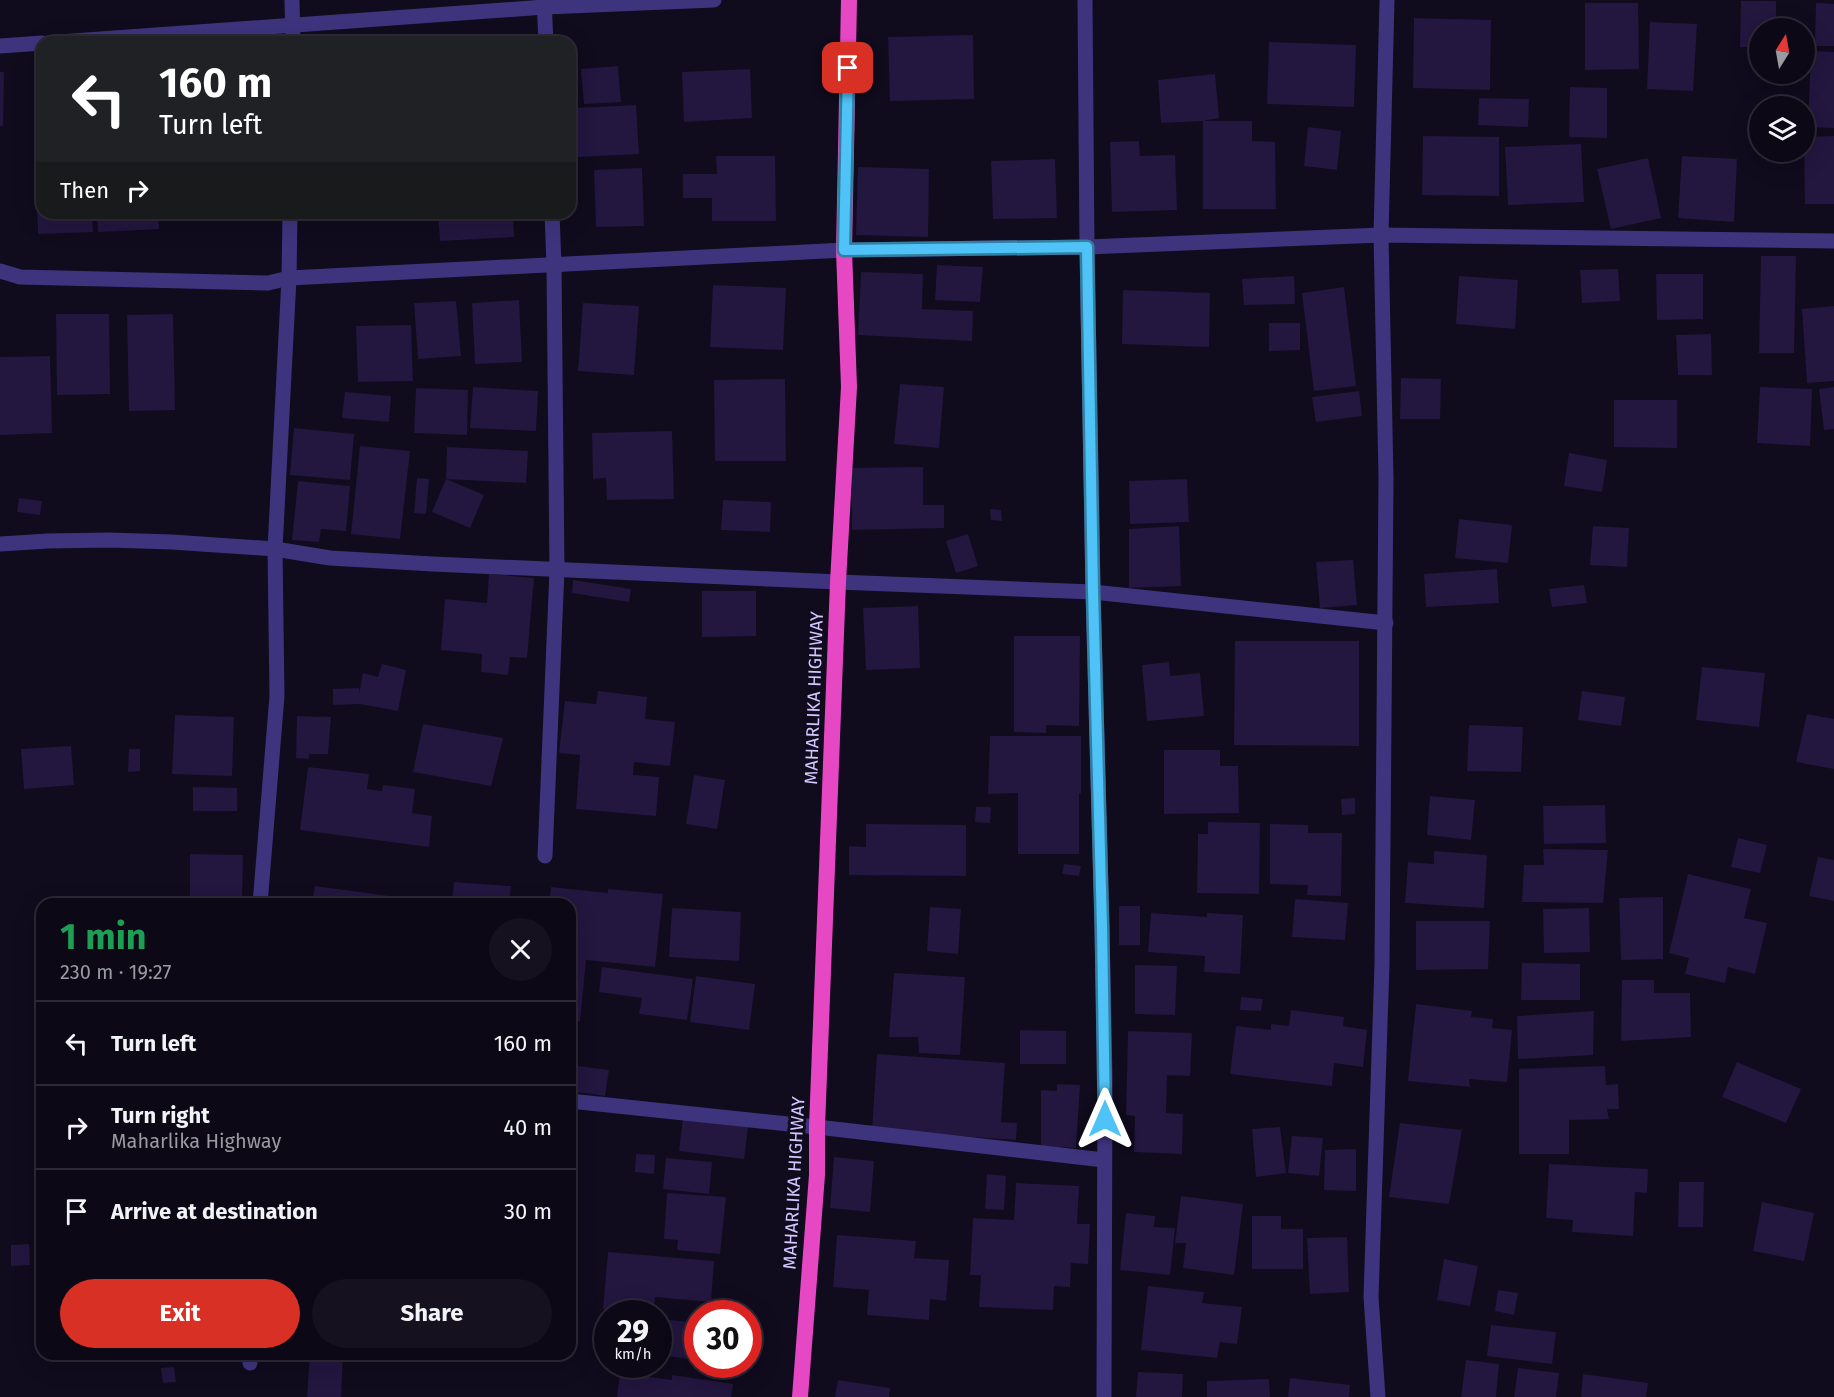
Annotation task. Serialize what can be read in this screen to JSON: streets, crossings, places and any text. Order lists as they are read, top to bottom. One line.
{"streets":{"highway":["MAHARLIKA HIGHWAY"]},"north":"top","page":{"turn":["160 m","Turn left"],"then":"Then","heading":["1 min","230 m · 19:27"],"list":[{"name":"Turn left","value":"160 m"},{"name":"Turn right","note":"Maharlika Highway","value":"40 m"},{"name":"Arrive at destination","value":"30 m"}],"buttons":["Exit","Share"],"speed":"29 km/h","limit":"30"}}
